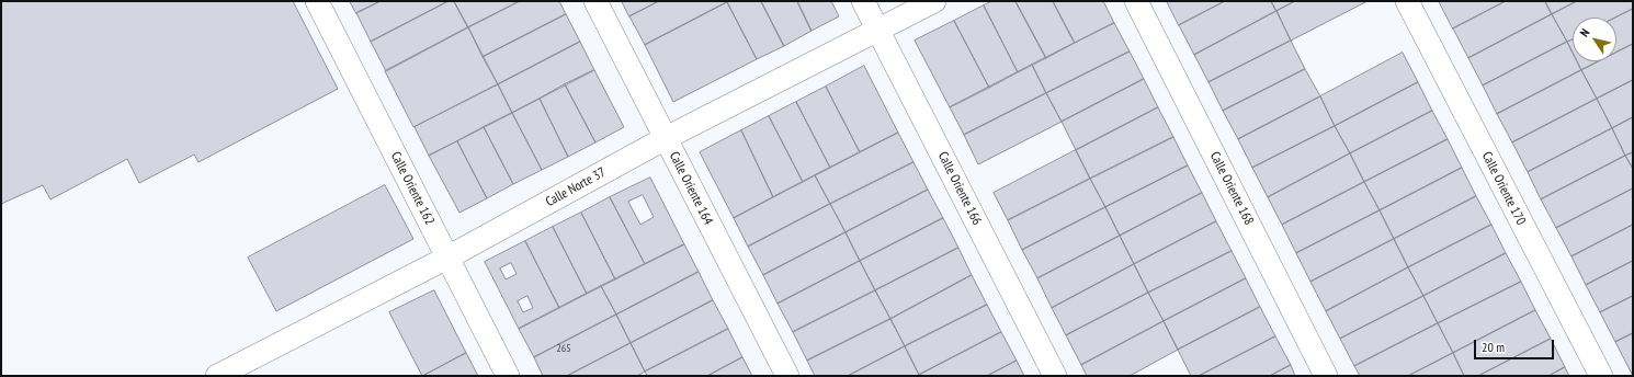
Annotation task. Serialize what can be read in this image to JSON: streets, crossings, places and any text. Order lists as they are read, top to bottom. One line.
{"streets":{"street":["Calle Norte 37","Calle Oriente 162","Calle Oriente 164","Calle Oriente 166","Calle Oriente 168","Calle Oriente 170"]},"crossings":[["Calle Norte 37","Calle Oriente 162"],["Calle Norte 37","Calle Oriente 164"],["Calle Norte 37","Calle Oriente 166"]],"house_numbers":["265"],"scale_bar":"20 m","north":"top left"}
